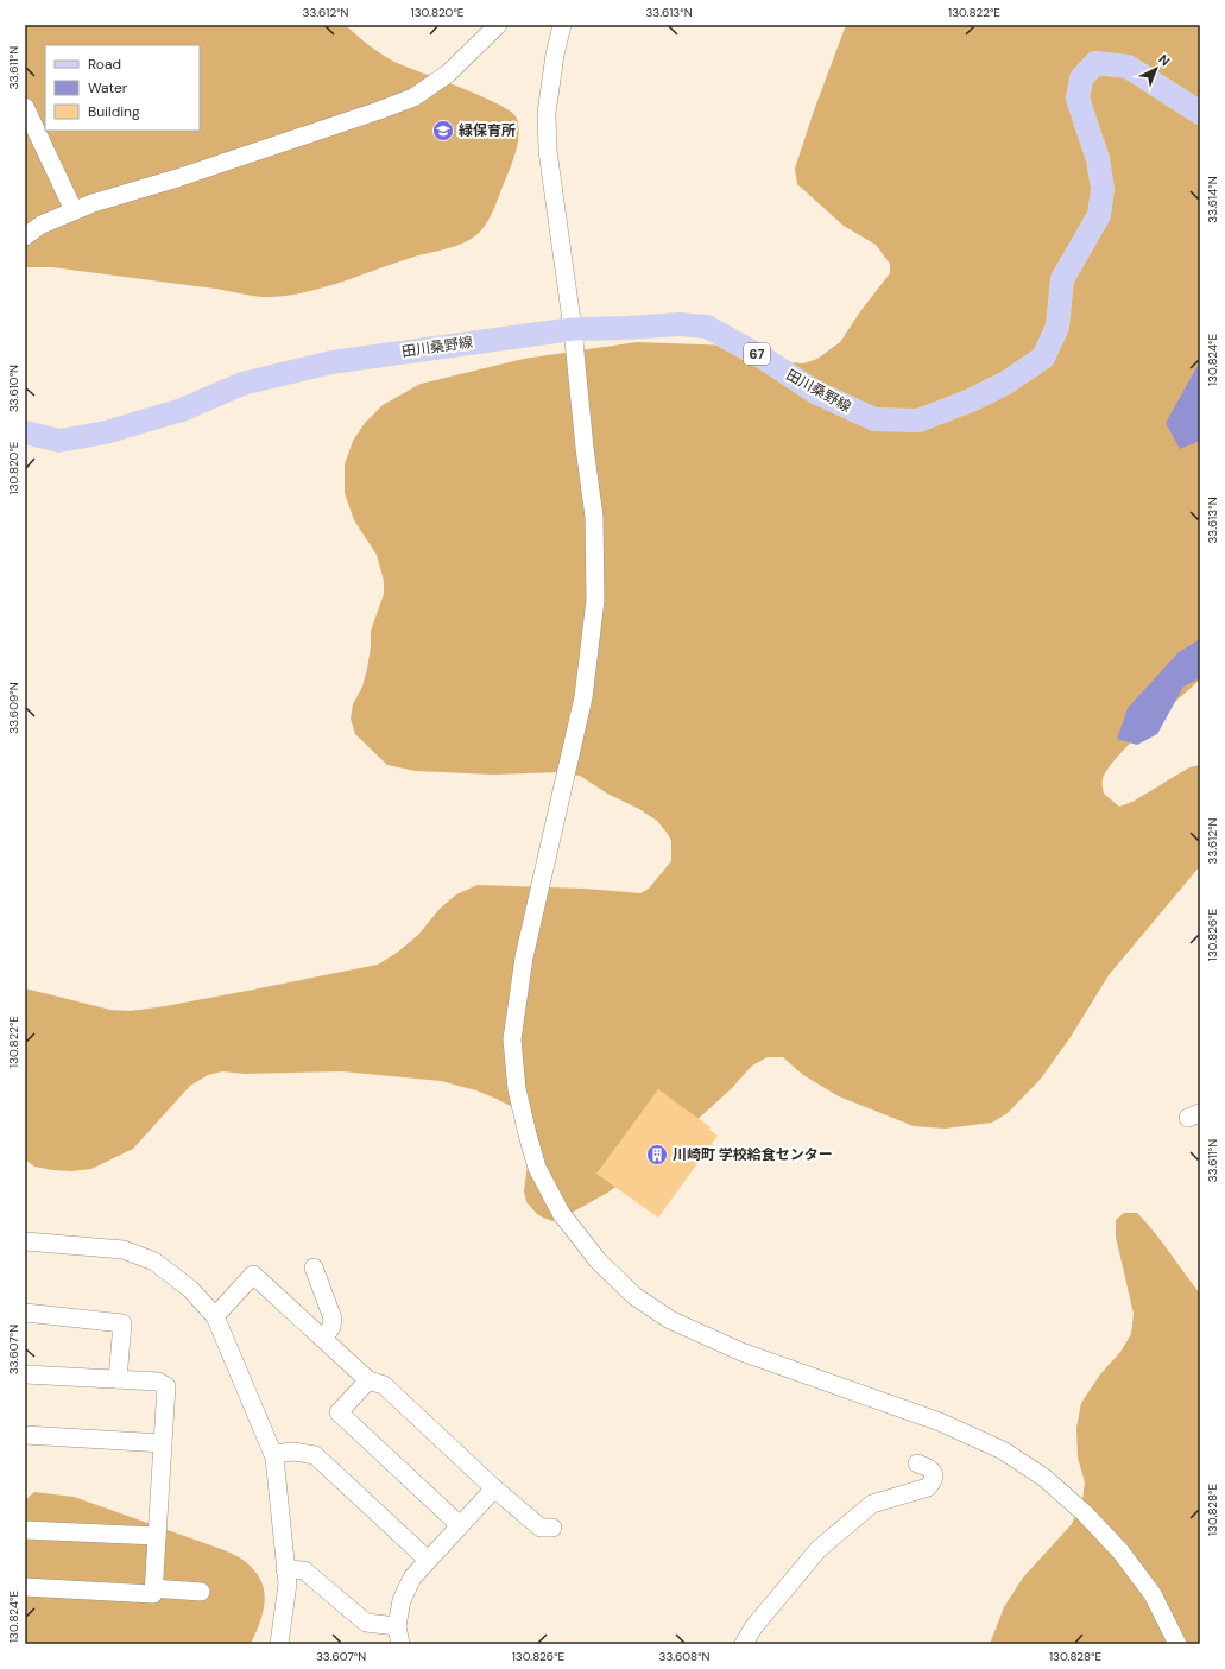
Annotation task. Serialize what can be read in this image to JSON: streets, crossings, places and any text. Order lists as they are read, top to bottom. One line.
{"streets":{"main road":["田川桑野線","67"]},"places":{"school or university":["緑保育所"],"building":["川崎町 学校給食センター"]},"legend":["Road","Water","Building"],"north":"top right","coordinates":["33.612°N","130.820°E","33.613°N","130.822°E","33.611°N","33.614°N","130.824°E","33.610°N","33.609°N","130.826°E","33.607°N","130.828°E","33.608°N"]}
